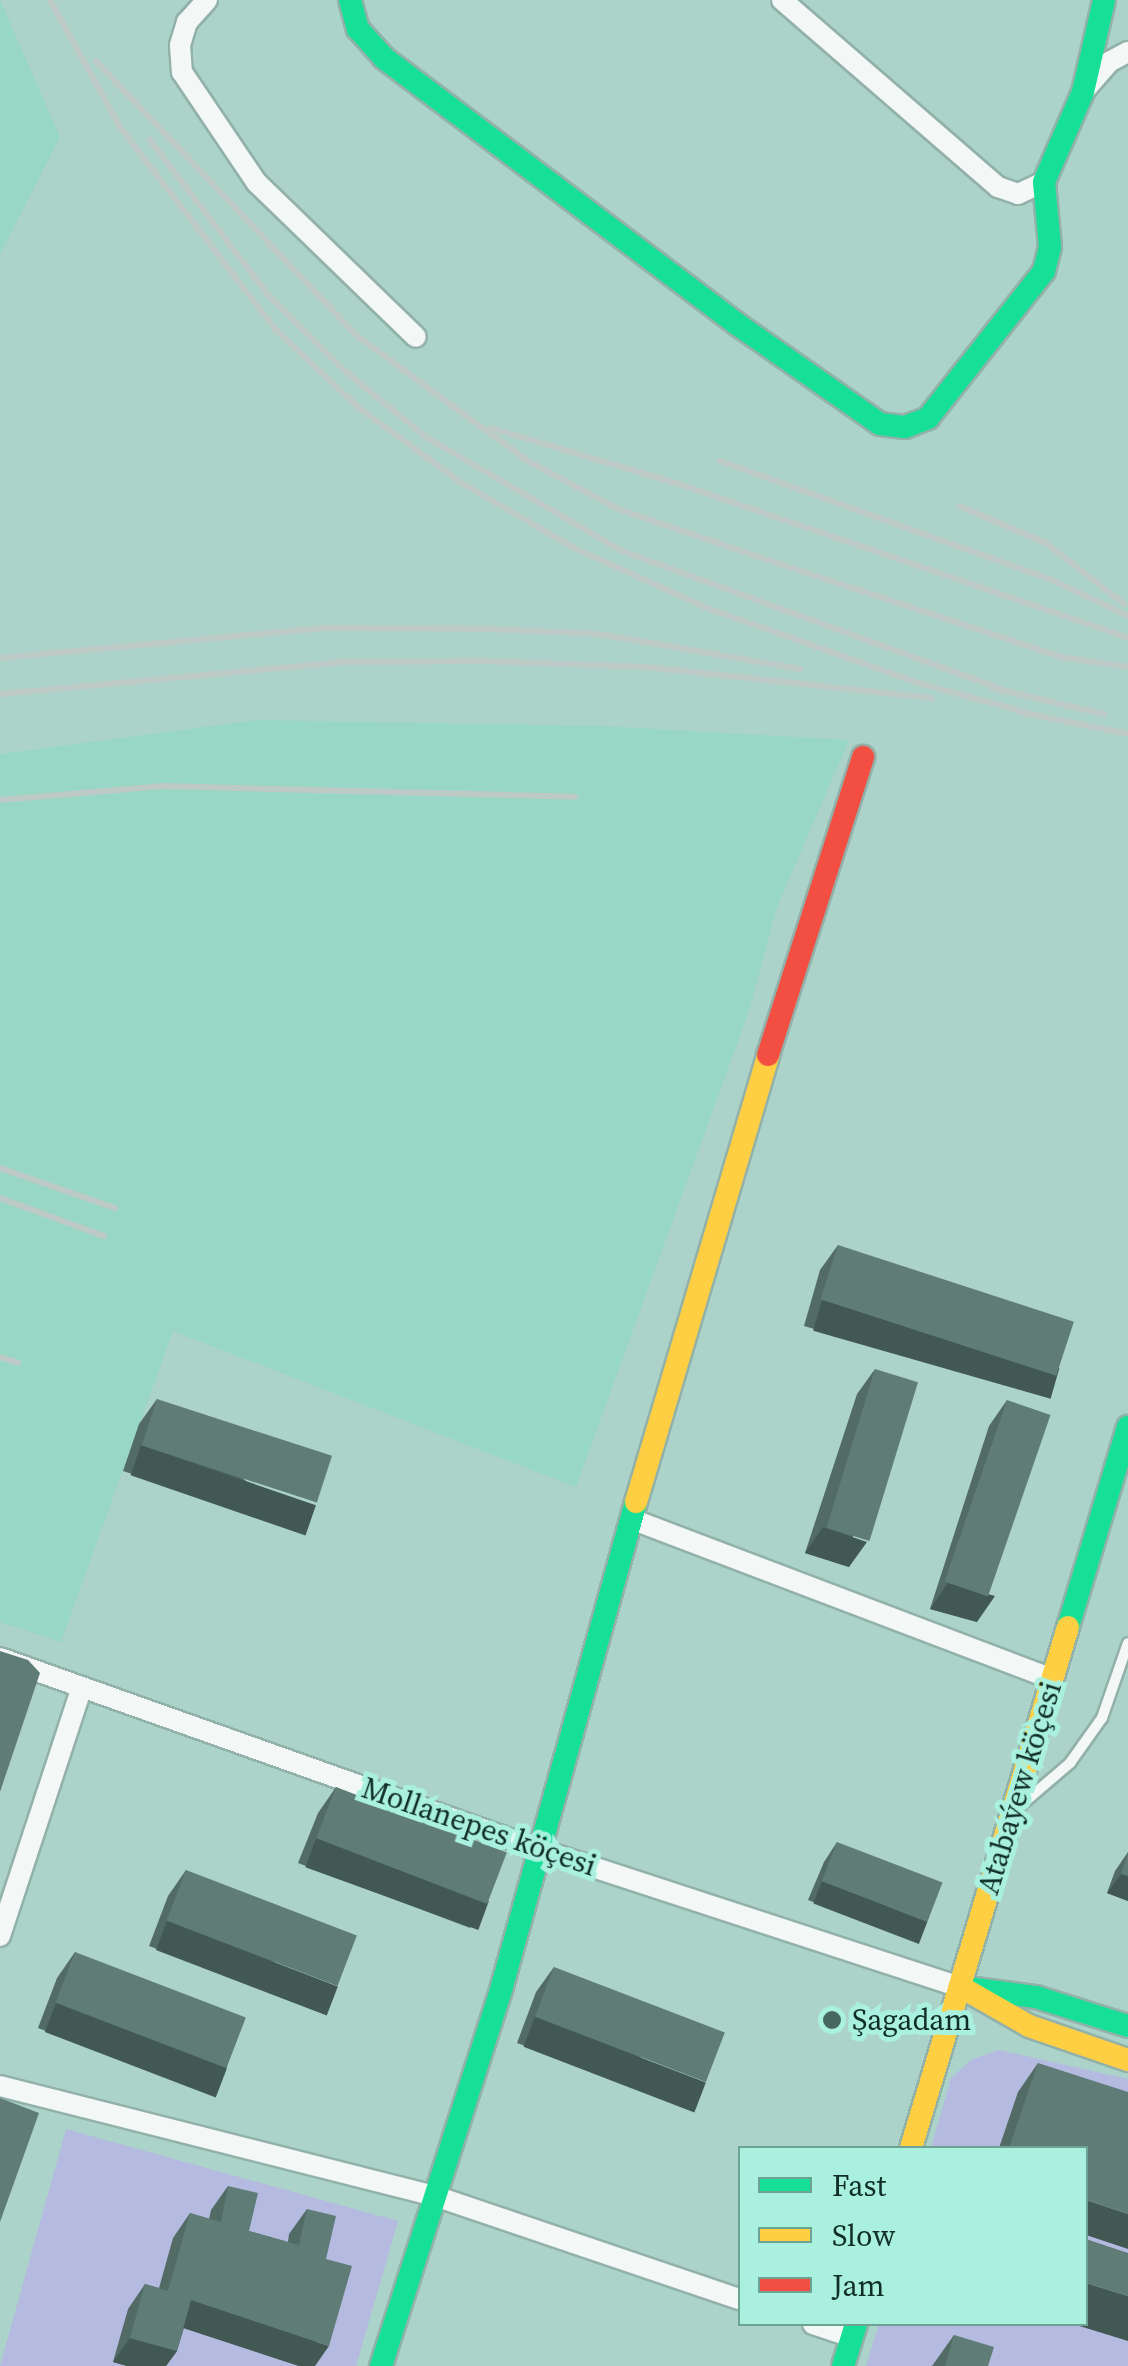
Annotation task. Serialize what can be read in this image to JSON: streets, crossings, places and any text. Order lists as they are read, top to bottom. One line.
{"streets":{"street":["Atabaýew köçesi","Mollanepes köçesi"]},"crossings":[["Atabaýew köçesi","Mollanepes köçesi"]],"places":["Şagadam"],"legend":["Fast","Slow","Jam"]}
